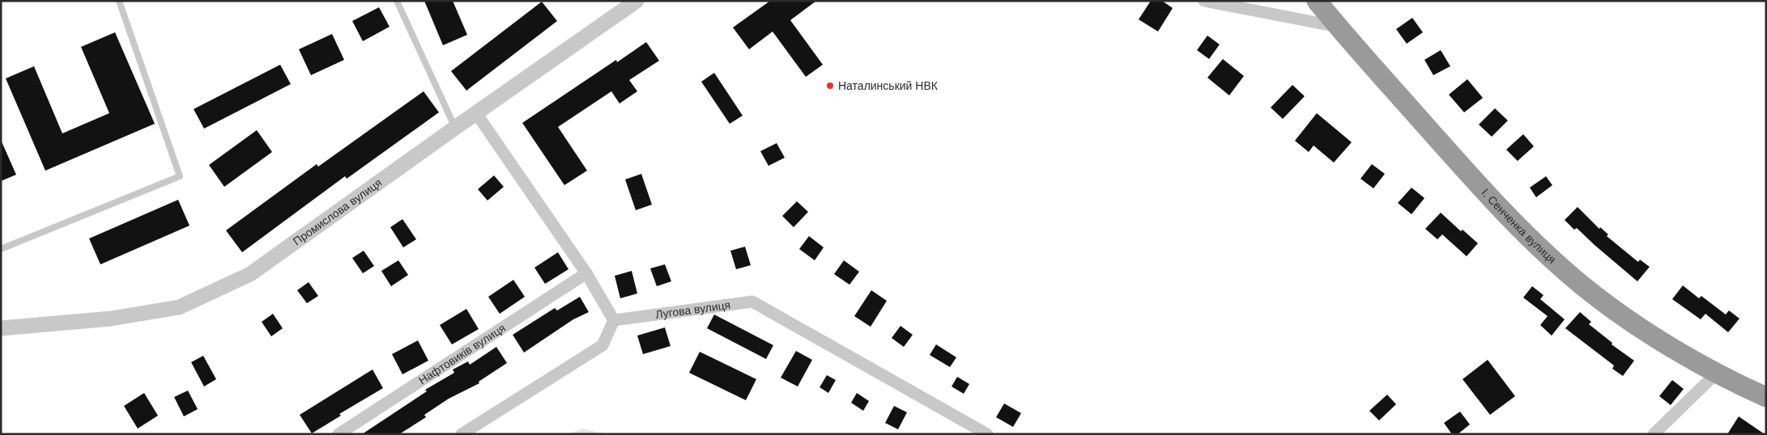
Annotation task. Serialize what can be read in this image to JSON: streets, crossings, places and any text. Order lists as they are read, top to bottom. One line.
{"streets":{"highway":["І. Сенченка вулиця"],"street":["Промислова вулиця","Лугова вулиця","Нафтовиків вулиця"]},"places":["Наталинський НВК"]}
